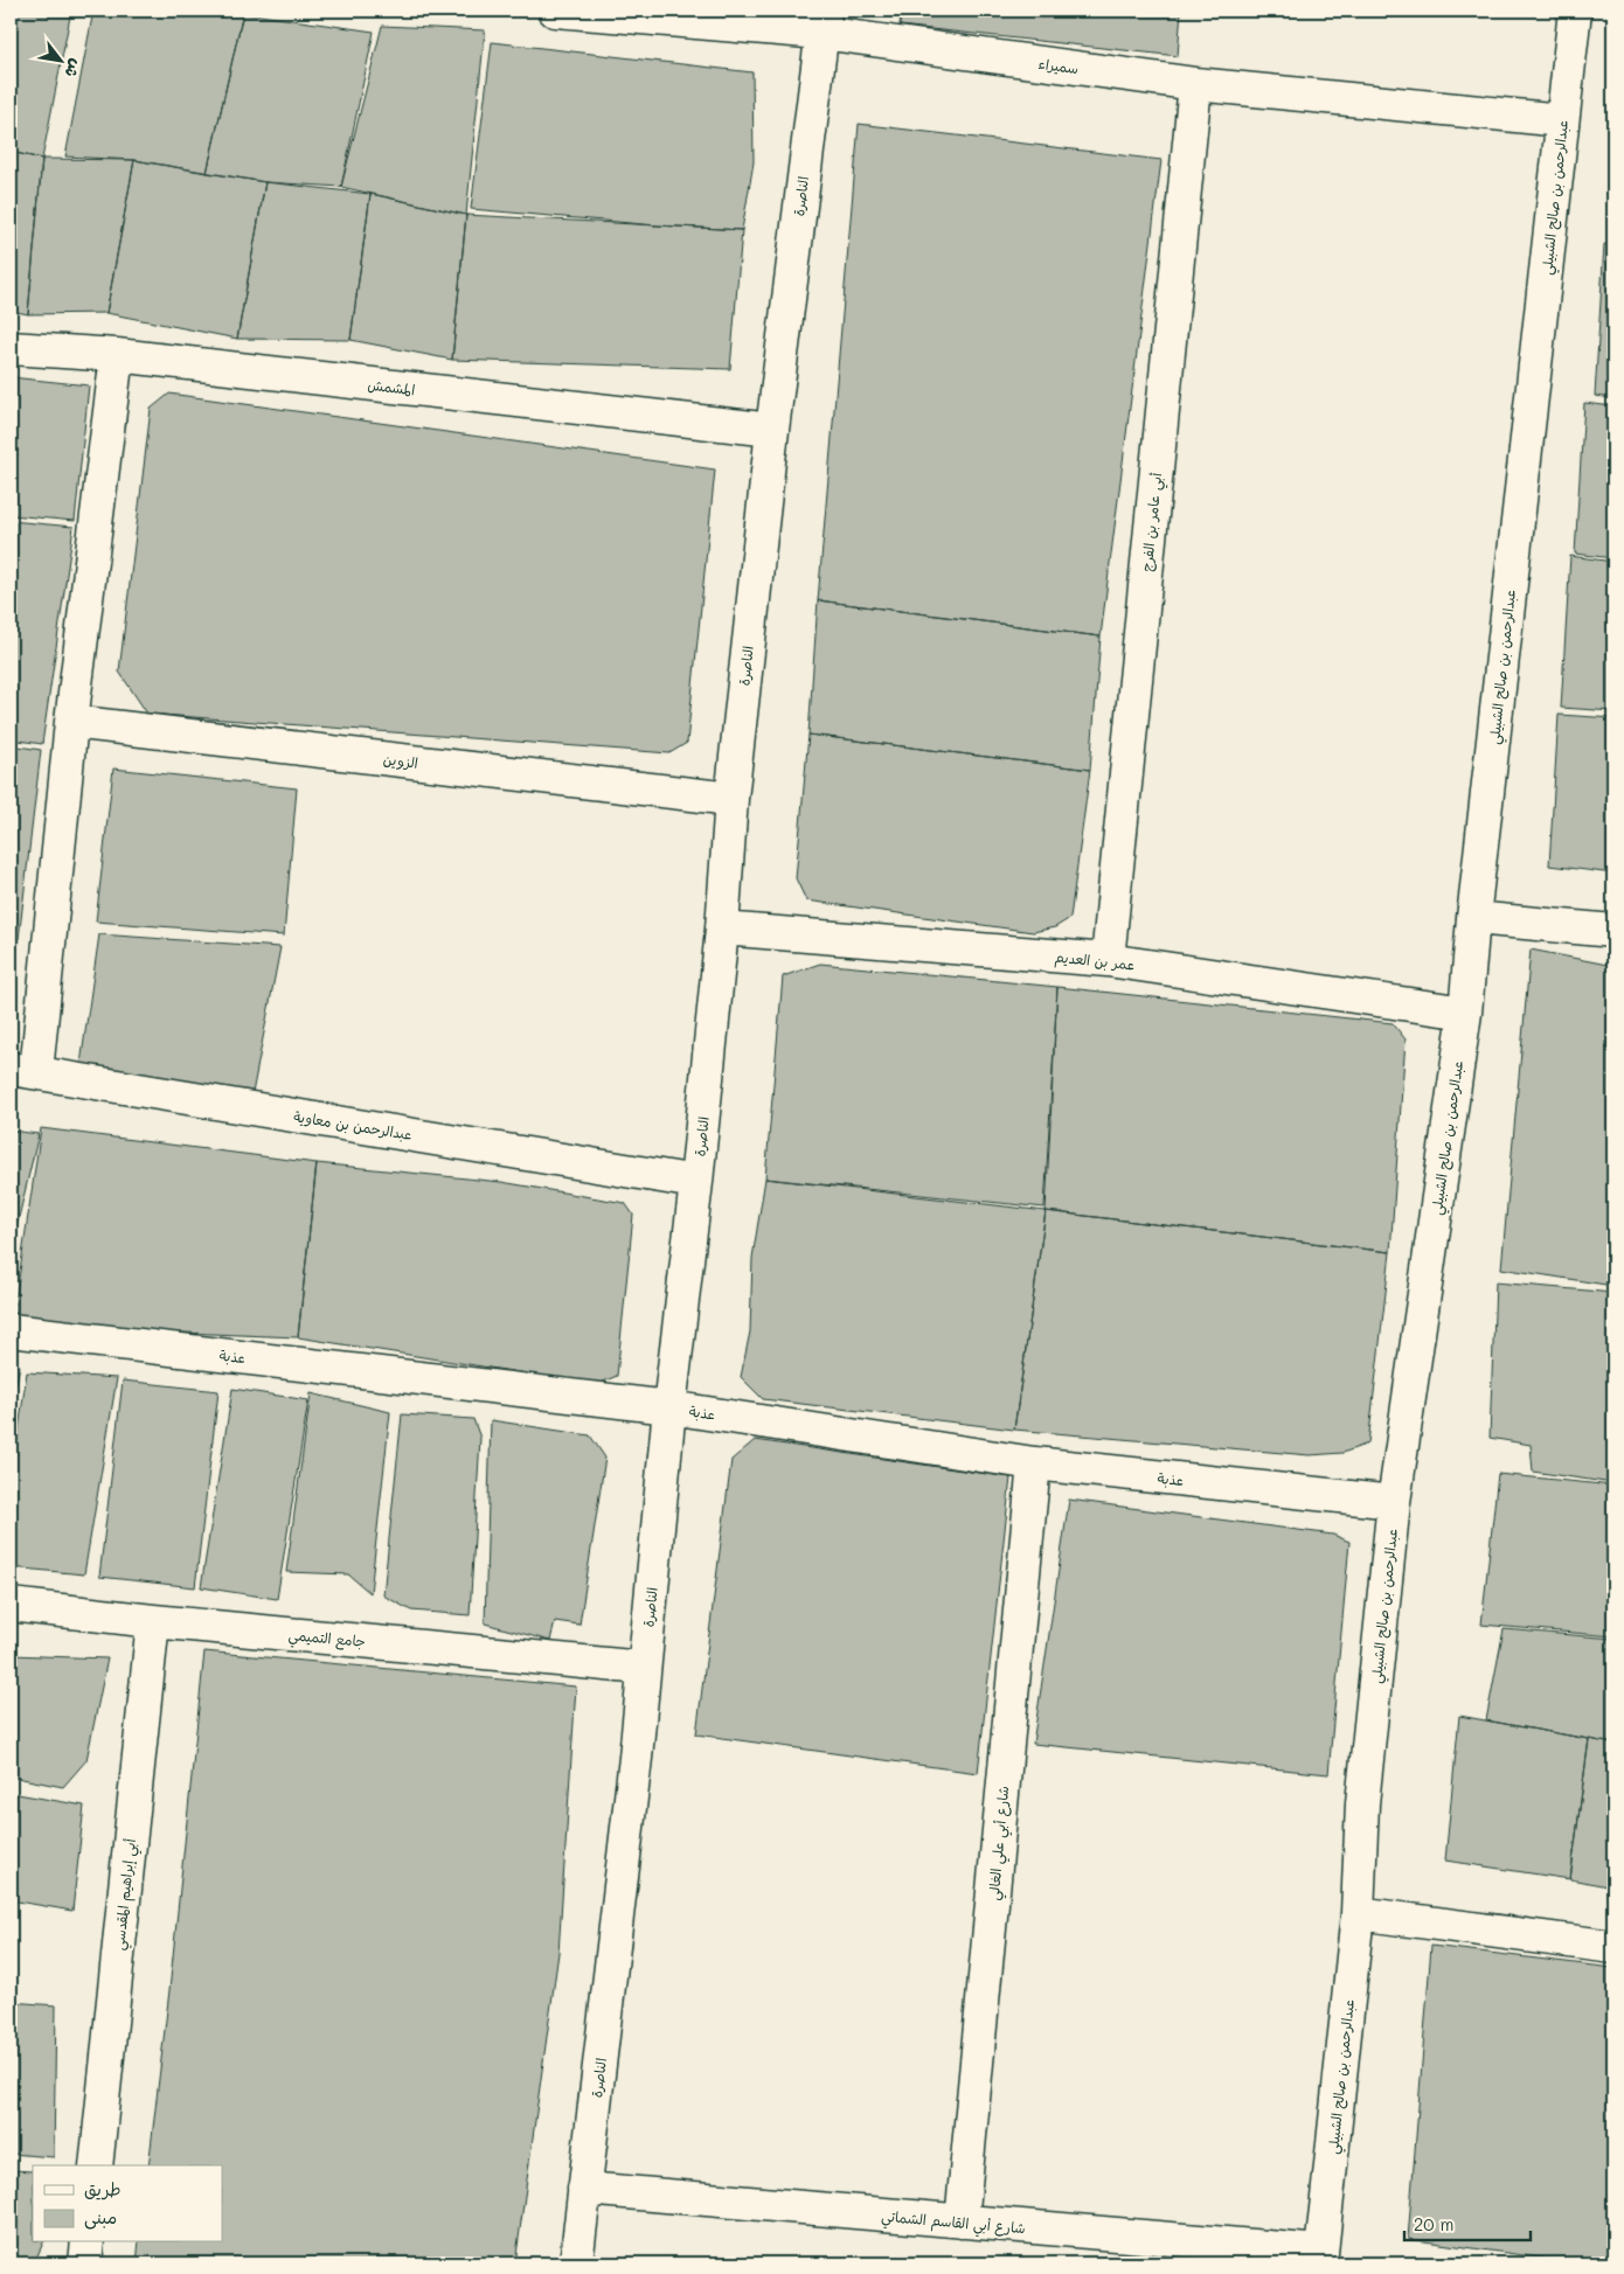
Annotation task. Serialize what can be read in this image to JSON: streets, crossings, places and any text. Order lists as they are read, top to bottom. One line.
{"streets":{"street":["سميراء","الناصرة","عبدالرحمن بن صالح الشبيلي","المشمش","أبي عامر بن الفرج","الزوين","عمر بن العديم","عبدالرحمن بن معاوية","عذبة","جامع التميمي","شارع أبي علي الغالي","أبي إبراهيم المقدسي","شارع أبي القاسم الشماتي"]},"crossings":[["سميراء","الناصرة"],["سميراء","عبدالرحمن بن صالح الشبيلي"],["سميراء","أبي عامر بن الفرج"],["الناصرة","المشمش"],["الناصرة","الزوين"],["الناصرة","عمر بن العديم"],["الناصرة","عبدالرحمن بن معاوية"],["الناصرة","عذبة"],["الناصرة","جامع التميمي"],["الناصرة","شارع أبي القاسم الشماتي"],["عبدالرحمن بن صالح الشبيلي","عمر بن العديم"],["عبدالرحمن بن صالح الشبيلي","عذبة"],["عبدالرحمن بن صالح الشبيلي","شارع أبي القاسم الشماتي"],["أبي عامر بن الفرج","عمر بن العديم"],["عذبة","شارع أبي علي الغالي"],["جامع التميمي","أبي إبراهيم المقدسي"],["شارع أبي علي الغالي","شارع أبي القاسم الشماتي"]],"legend":["طريق","مبنى"],"scale_bar":"20 m","north":"bottom right"}
